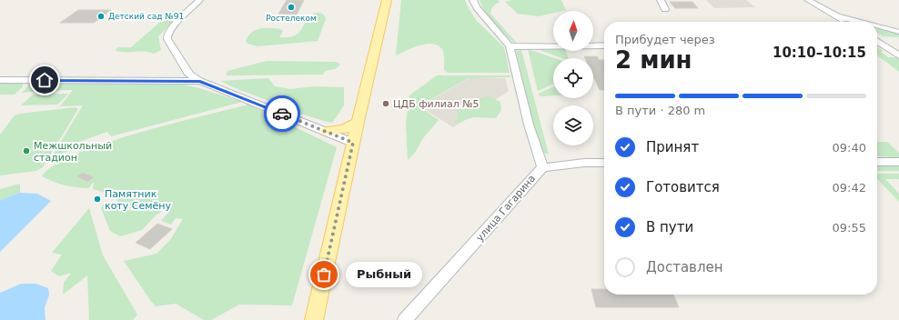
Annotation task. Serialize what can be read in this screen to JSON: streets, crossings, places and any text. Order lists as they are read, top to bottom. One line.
{"streets":{"street":["улица Гагарина"]},"places":["Ростелеком","Детский сад №91","ЦДБ филиал №5","Межшкольный стадион","Памятник коту Семёну","Рыбный"],"north":"top","page":{"heading":["2 мин","Прибудет через","10:10–10:15"],"bar":"В пути · 280 m","list":[["Принят","09:40"],["Готовится","09:42"],["В пути","09:55"],"Доставлен"],"bubble":"Рыбный"}}
